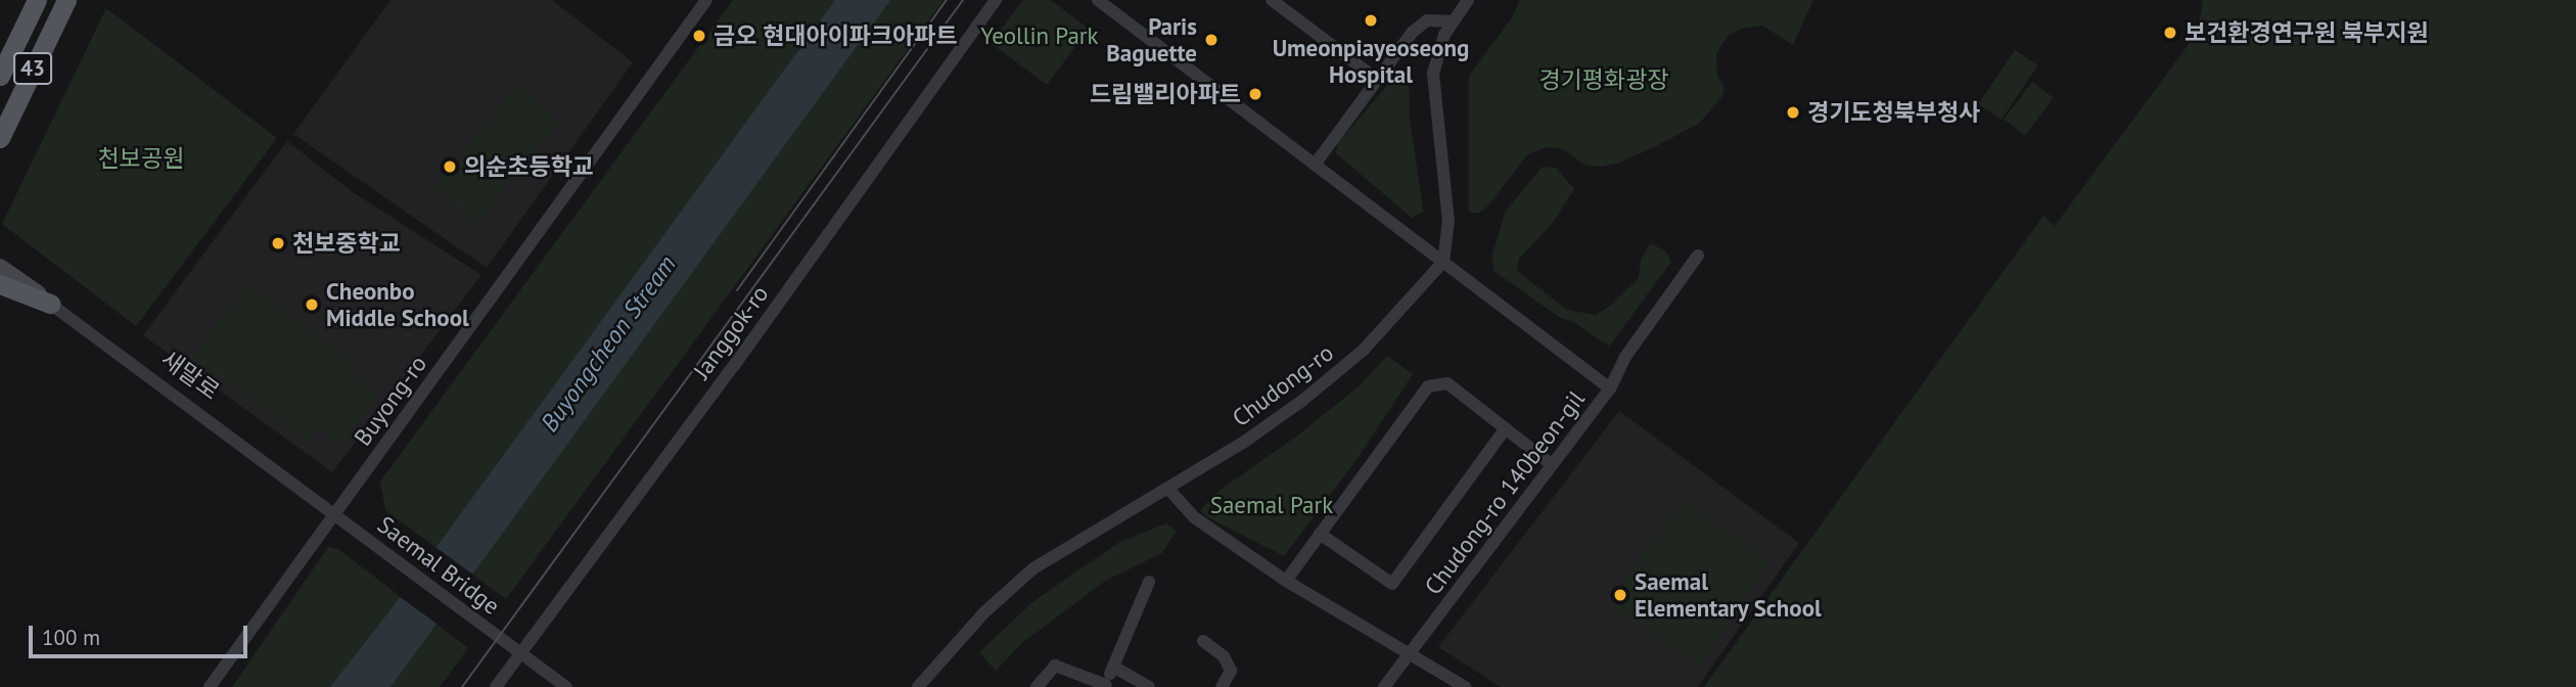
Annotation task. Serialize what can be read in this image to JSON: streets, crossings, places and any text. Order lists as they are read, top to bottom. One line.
{"streets":{"main road":["43"],"street":["Janggok-ro","새말로","Chudong-ro","Buyong-ro","Chudong-ro 140beon-gil","Saemal Bridge"]},"crossings":[["Janggok-ro","Saemal Bridge"],["새말로","Buyong-ro"],["새말로","Saemal Bridge"],["Chudong-ro","Chudong-ro 140beon-gil"]],"water":["Buyongcheon Stream"],"parks":["Yeollin Park","경기평화광장","천보공원","Saemal Park"],"places":["Umeonpiayeoseong Hospital","보건환경연구원 북부지원","금오 현대아이파크아파트","Paris Baguette","드림밸리아파트","경기도청북부청사","의순초등학교","천보중학교","Cheonbo Middle School","Saemal Elementary School"],"scale_bar":"100 m"}
